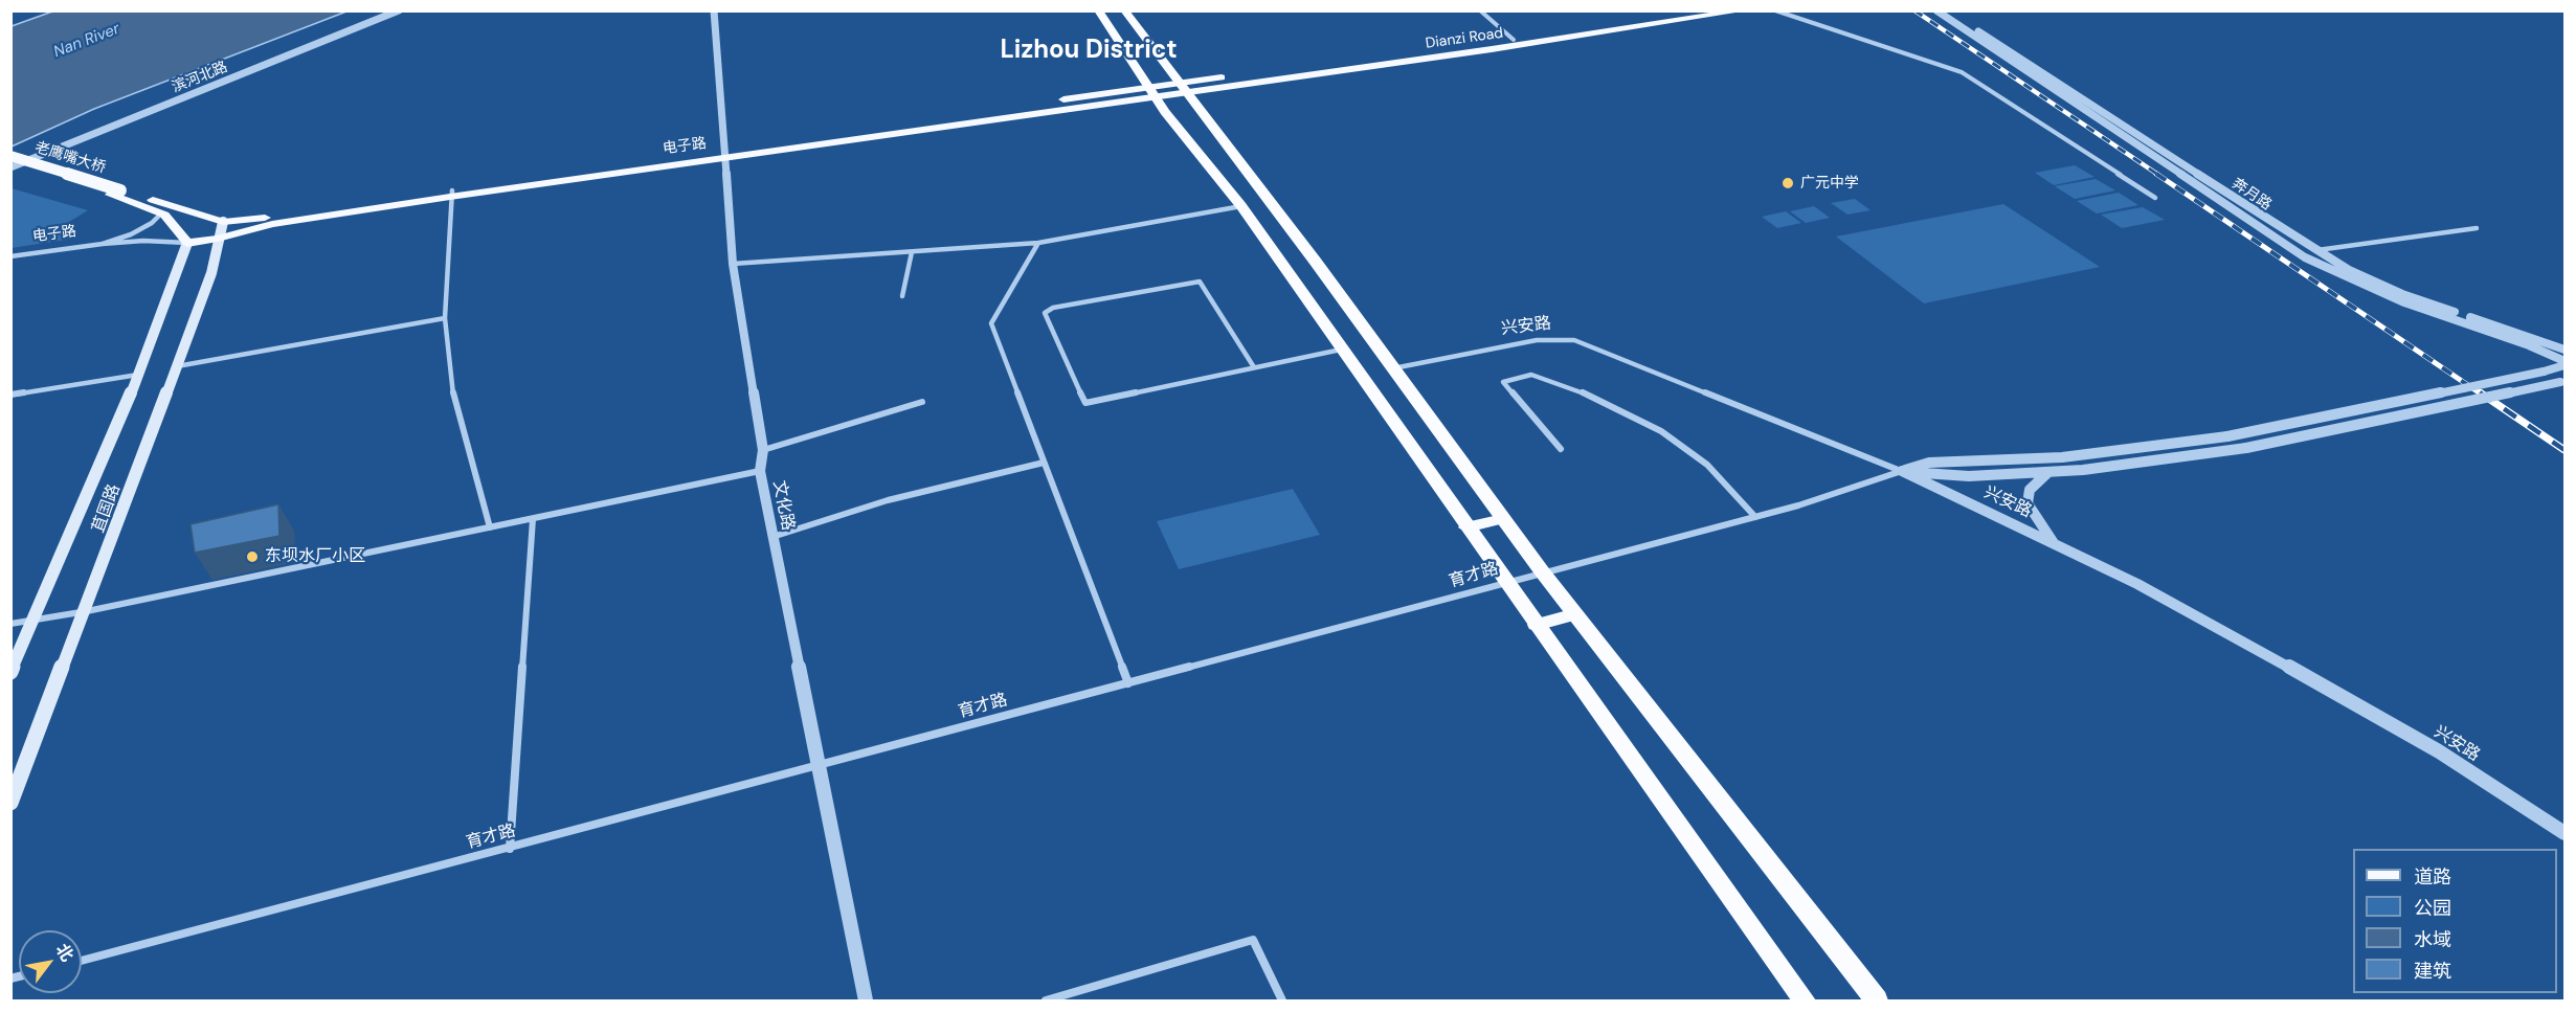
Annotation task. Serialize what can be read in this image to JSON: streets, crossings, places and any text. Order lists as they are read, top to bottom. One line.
{"streets":{"main road":["Dianzi Road","电子路","老鹰嘴大桥","苴国路"],"street":["滨河北路","奔月路","兴安路","文化路","育才路"]},"crossings":[["Dianzi Road","电子路"],["滨河北路","老鹰嘴大桥"],["电子路","文化路"],["电子路","苴国路"],["兴安路","育才路"],["文化路","育才路"]],"districts":["Lizhou District"],"water":["Nan River"],"places":["广元中学","东坝水厂小区"],"legend":["道路","公园","水域","建筑"],"north":"top right"}
